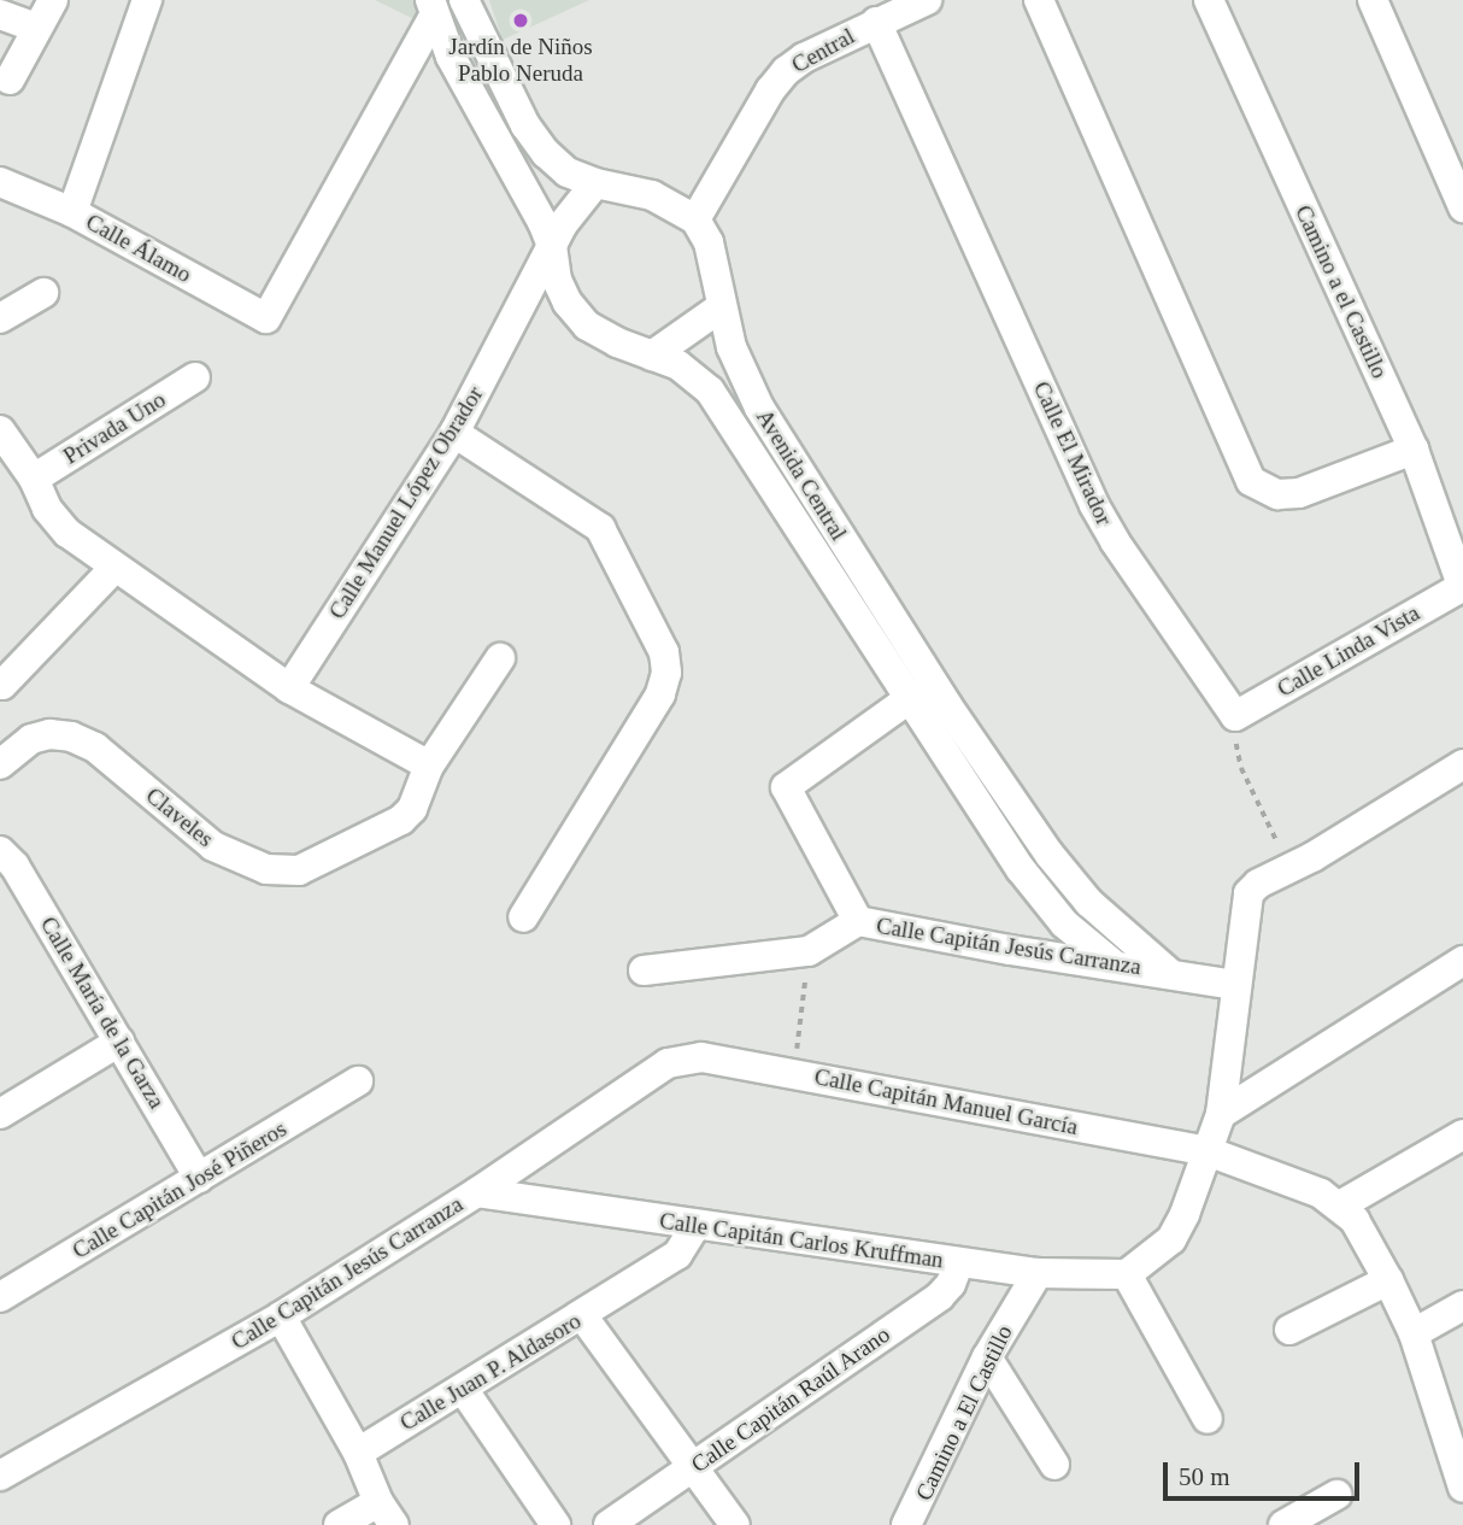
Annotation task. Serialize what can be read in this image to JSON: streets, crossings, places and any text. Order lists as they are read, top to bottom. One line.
{"streets":{"street":["Central","Calle Álamo","Camino a el Castillo","Privada Uno","Calle El Mirador","Avenida Central","Calle Manuel López Obrador","Calle Linda Vista","Claveles","Calle Capitán Jesús Carranza","Calle María de la Garza","Calle Capitán Manuel García","Calle Capitán José Piñeros","Calle Capitán Carlos Kruffman","Calle Juan P. Aldasoro","Calle Capitán Raúl Arano","Camino a El Castillo"]},"crossings":[["Central","Calle El Mirador"],["Central","Avenida Central"],["Central","Calle Manuel López Obrador"],["Calle Álamo","Avenida Central"],["Camino a el Castillo","Calle Linda Vista"],["Calle El Mirador","Calle Linda Vista"],["Avenida Central","Calle Manuel López Obrador"],["Avenida Central","Calle Capitán Jesús Carranza"],["Calle Capitán Jesús Carranza","Calle Capitán Manuel García"],["Calle Capitán Jesús Carranza","Calle Capitán Carlos Kruffman"],["Calle María de la Garza","Calle Capitán José Piñeros"],["Calle Capitán Carlos Kruffman","Calle Juan P. Aldasoro"],["Calle Capitán Carlos Kruffman","Calle Capitán Raúl Arano"],["Calle Capitán Carlos Kruffman","Camino a El Castillo"]],"places":["Jardín de Niños Pablo Neruda"],"scale_bar":"50 m"}
